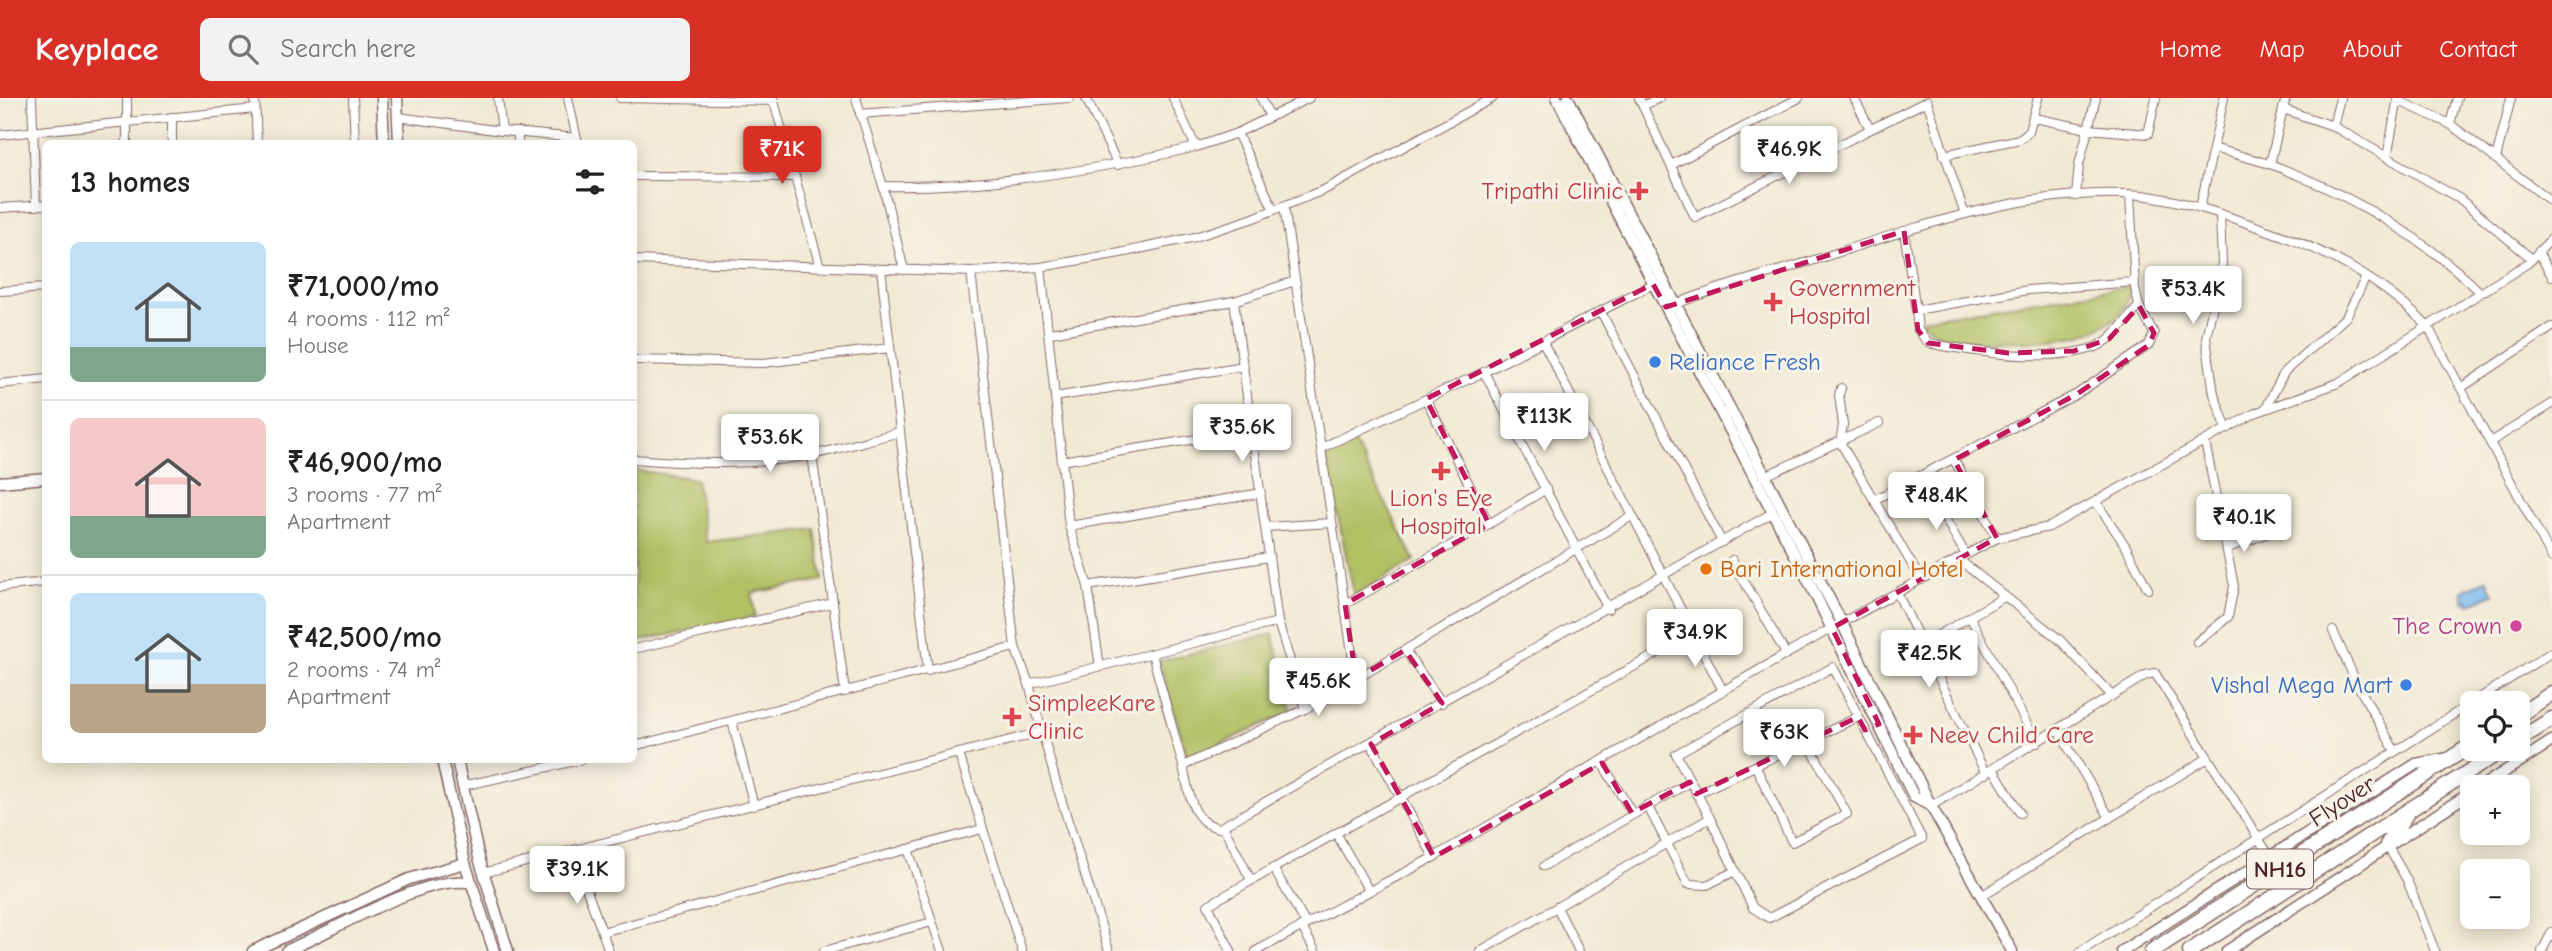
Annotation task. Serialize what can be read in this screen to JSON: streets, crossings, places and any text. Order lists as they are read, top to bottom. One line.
{"streets":{"highway":["Flyover","NH16"]},"crossings":[["Flyover","NH16"]],"places":{"health":["Tripathi Clinic","Government Hospital","Lion's Eye Hospital","SimpleeKare Clinic","Neev Child Care"],"other":["Reliance Fresh","Bari International Hotel","The Crown","Vishal Mega Mart"]},"page":{"header":"Keyplace","search":"Search here","nav":["Home","Map","About","Contact"],"price":["₹71K","₹46.9K","₹53.4K","₹113K","₹35.6K","₹53.6K","₹48.4K","₹40.1K","₹34.9K","₹42.5K","₹45.6K","₹63K","₹39.1K"],"heading":"13 homes","list":[{"name":"₹71,000/mo","note":"4 rooms · 112 m² · House"},{"name":"₹46,900/mo","note":"3 rooms · 77 m² · Apartment"},{"name":"₹42,500/mo","note":"2 rooms · 74 m² · Apartment"}],"map_buttons":["+","−"]}}
